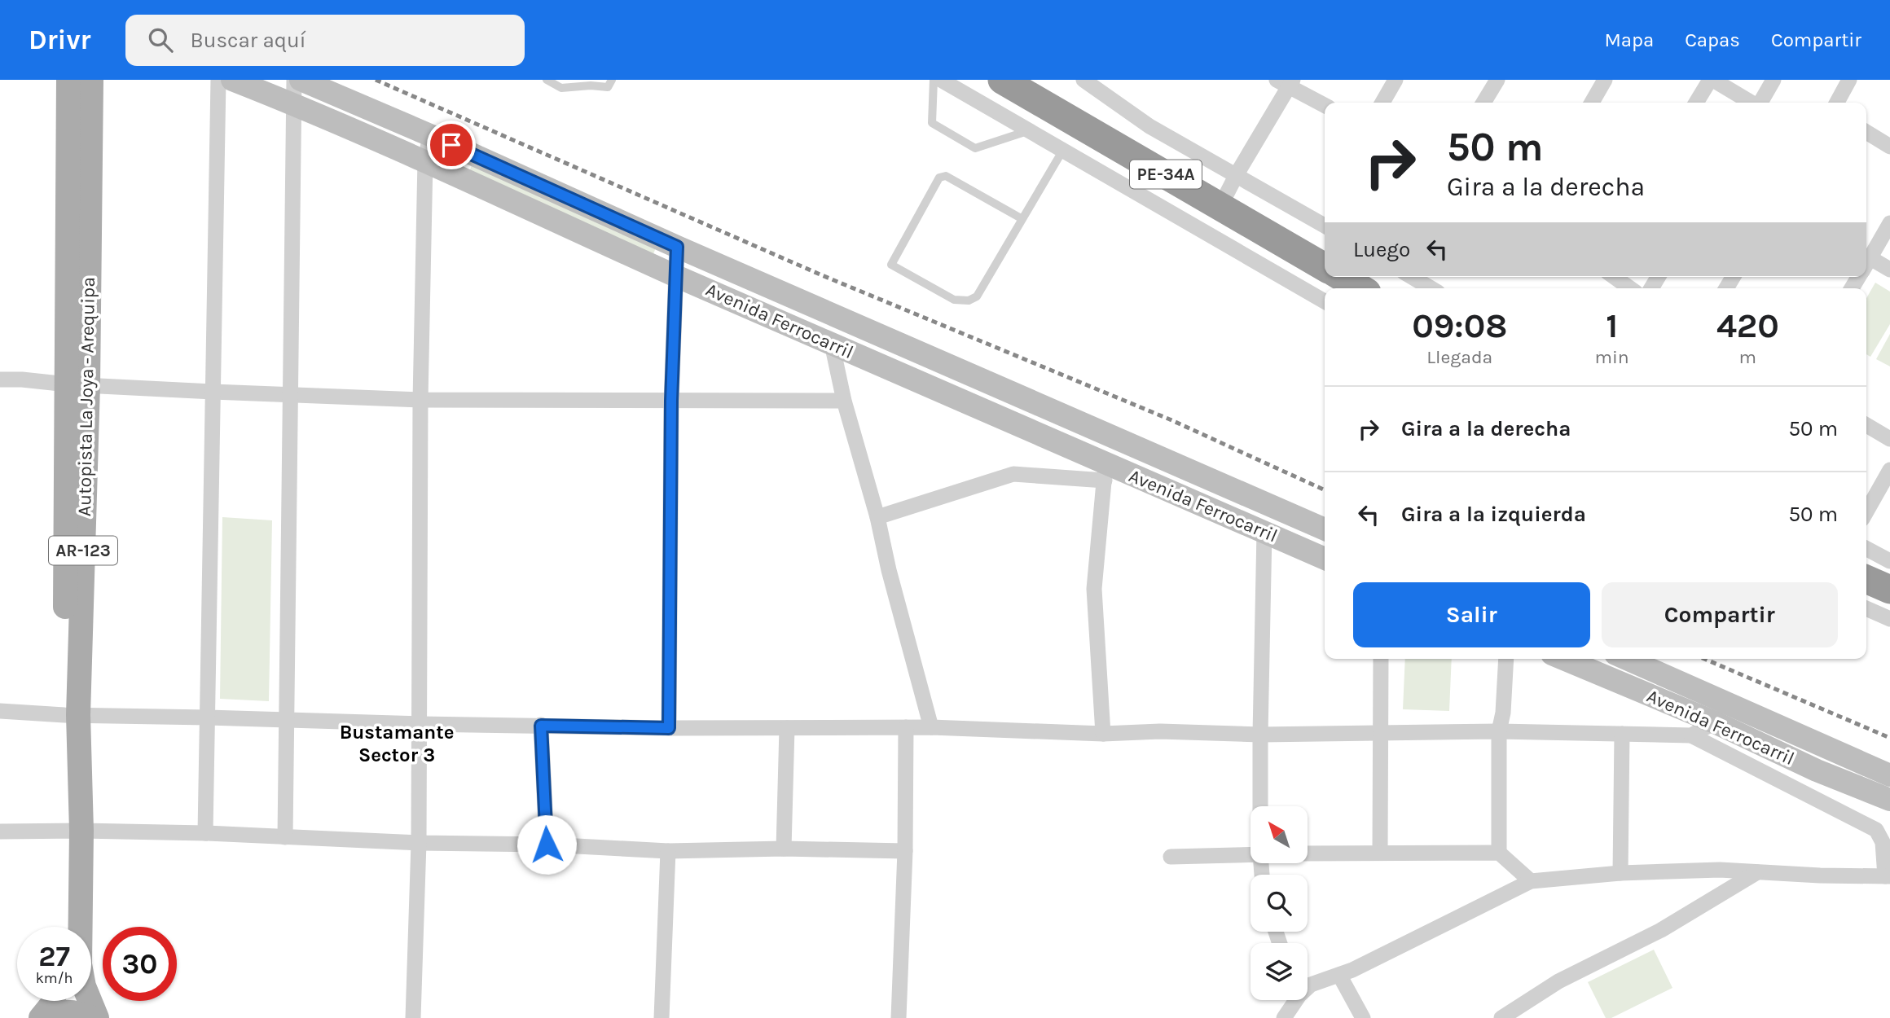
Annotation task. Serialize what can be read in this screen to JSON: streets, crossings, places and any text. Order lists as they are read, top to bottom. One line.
{"streets":{"highway":["PE-34A"],"main road":["Avenida Ferrocarril","Autopista La Joya - Arequipa","AR-123"]},"districts":["Bustamante Sector 3"],"north":"top left","page":{"header":"Drivr","search":"Buscar aquí","nav":["Mapa","Capas","Compartir"],"turn":["50 m","Gira a la derecha"],"then":"Luego","eta":["09:08","Llegada","1","min","420","m"],"list":[{"name":"Gira a la derecha","value":"50 m"},{"name":"Gira a la izquierda","value":"50 m"}],"buttons":["Salir","Compartir"],"speed":"27 km/h","limit":"30"}}
